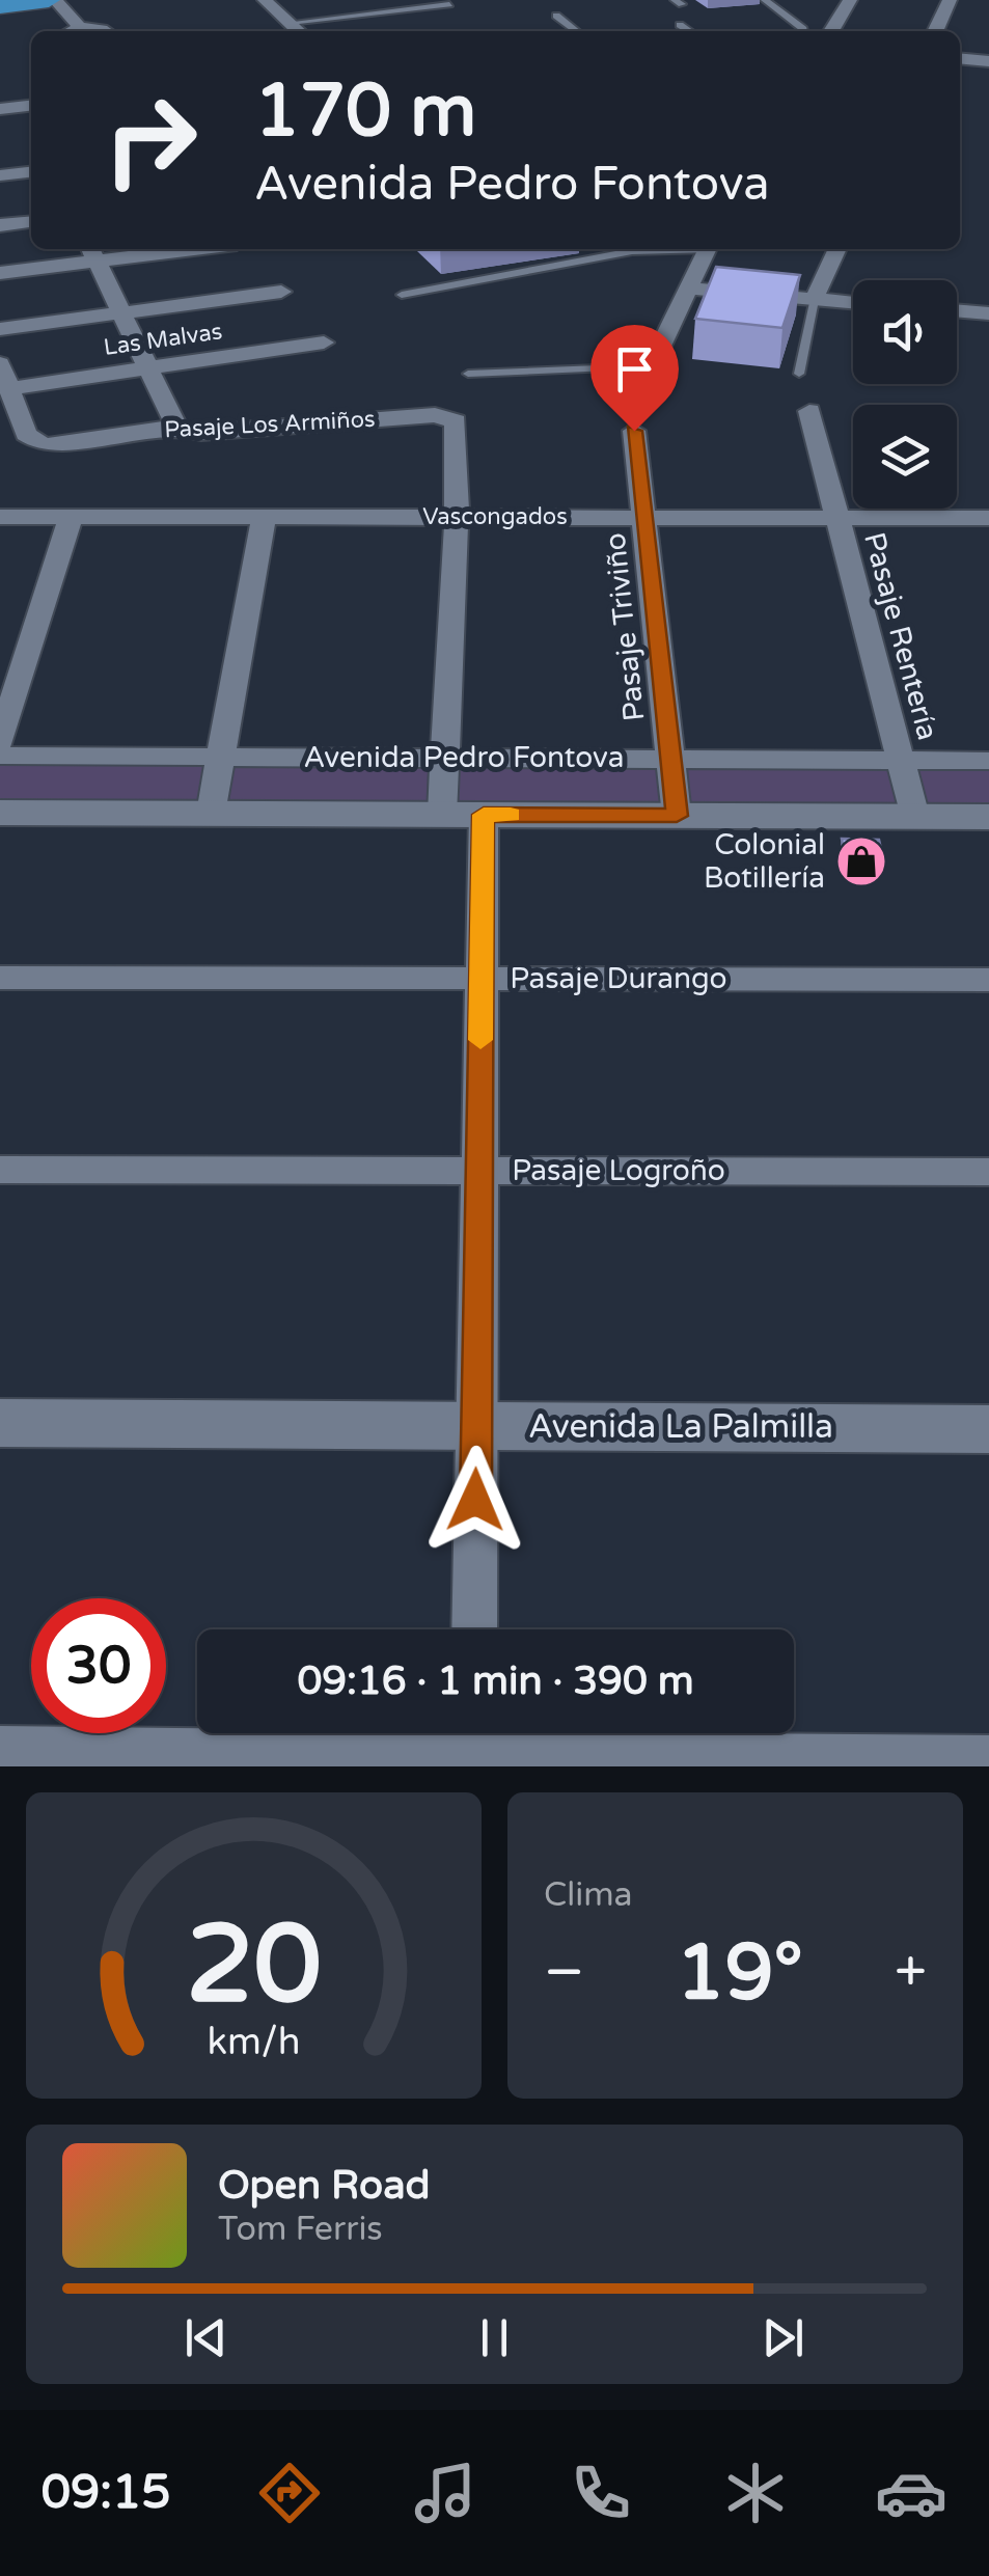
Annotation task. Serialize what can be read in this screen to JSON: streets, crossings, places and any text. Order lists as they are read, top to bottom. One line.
{"streets":{"main road":["Avenida Pedro Fontova","Avenida La Palmilla"],"street":["Las Malvas","Pasaje Los Armiños","Vascongados","Pasaje Triviño","Pasaje Rentería","Pasaje Durango","Pasaje Logroño"]},"crossings":[["Las Malvas","Pasaje Los Armiños"],["Pasaje Los Armiños","Vascongados"],["Vascongados","Pasaje Triviño"],["Vascongados","Pasaje Rentería"],["Pasaje Triviño","Avenida Pedro Fontova"],["Pasaje Rentería","Avenida Pedro Fontova"]],"places":{"shop":["Colonial Botillería"]},"page":{"turn":["170 m","Avenida Pedro Fontova"],"limit":"30","trip":"09:16 · 1 min · 390 m","tile":"Clima","heat":["−","19°","+"],"song":["Open Road","Tom Ferris"],"tabs":"09:15","gauge":["20","km/h"]}}
